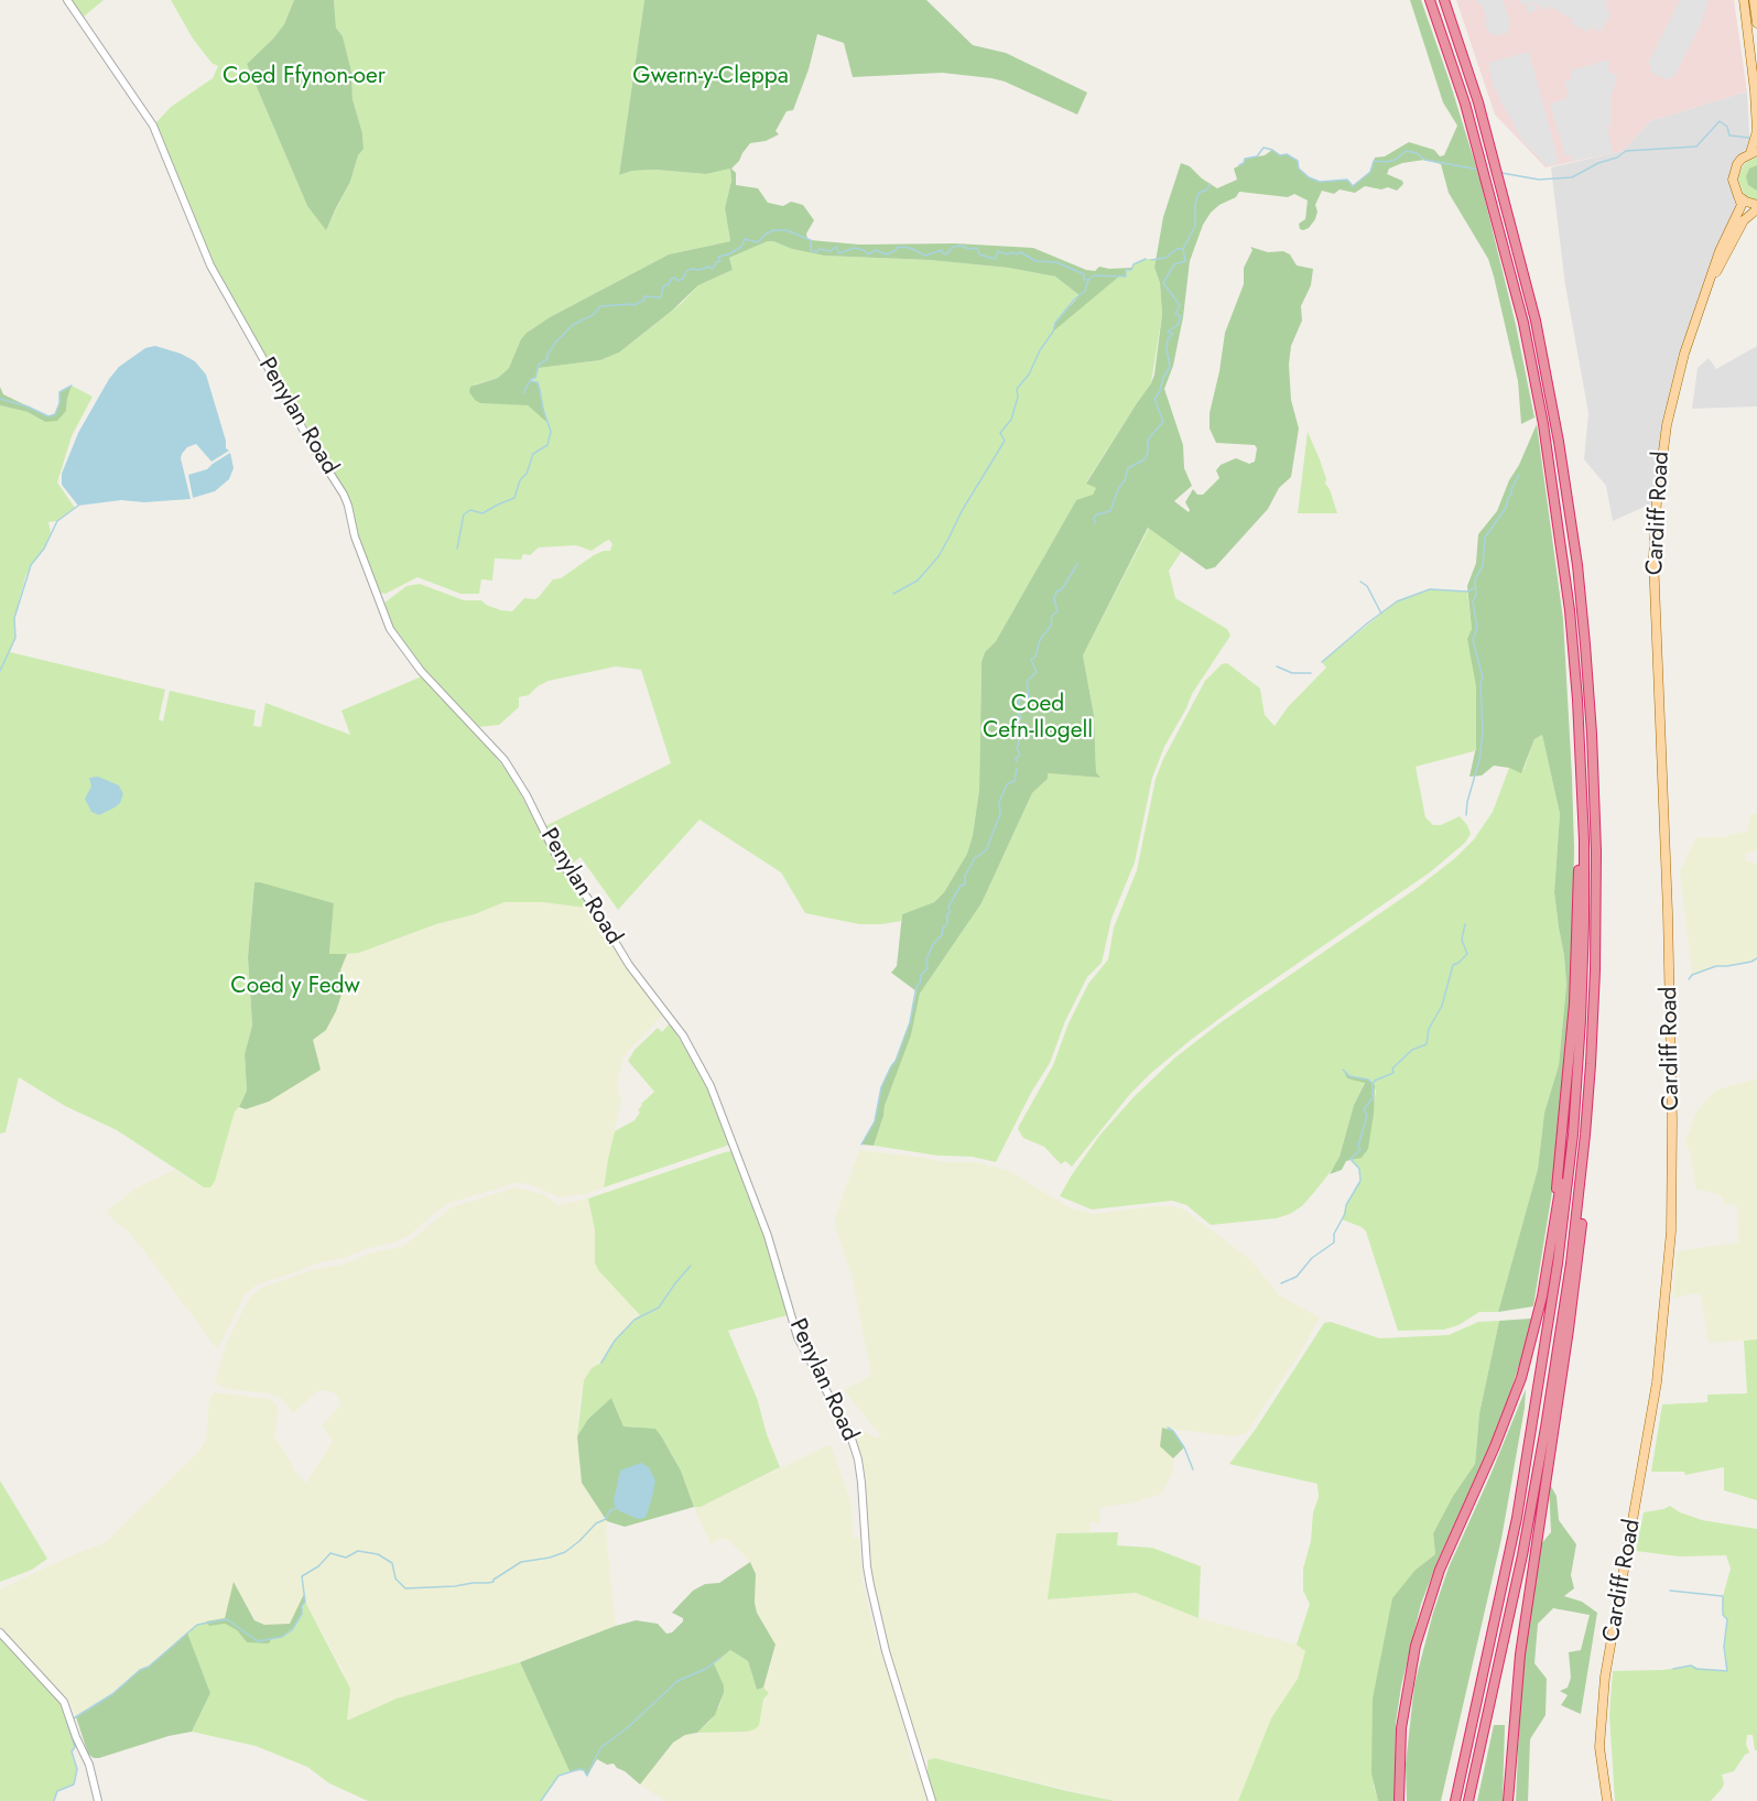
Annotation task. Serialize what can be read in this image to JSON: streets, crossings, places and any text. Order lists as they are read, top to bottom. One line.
{"streets":{"main road":["Cardiff Road"],"street":["Penylan Road"]},"parks":["Coed Ffynon-oer","Gwern-y-Cleppa","Coed Cefn-llogell","Coed y Fedw"]}
